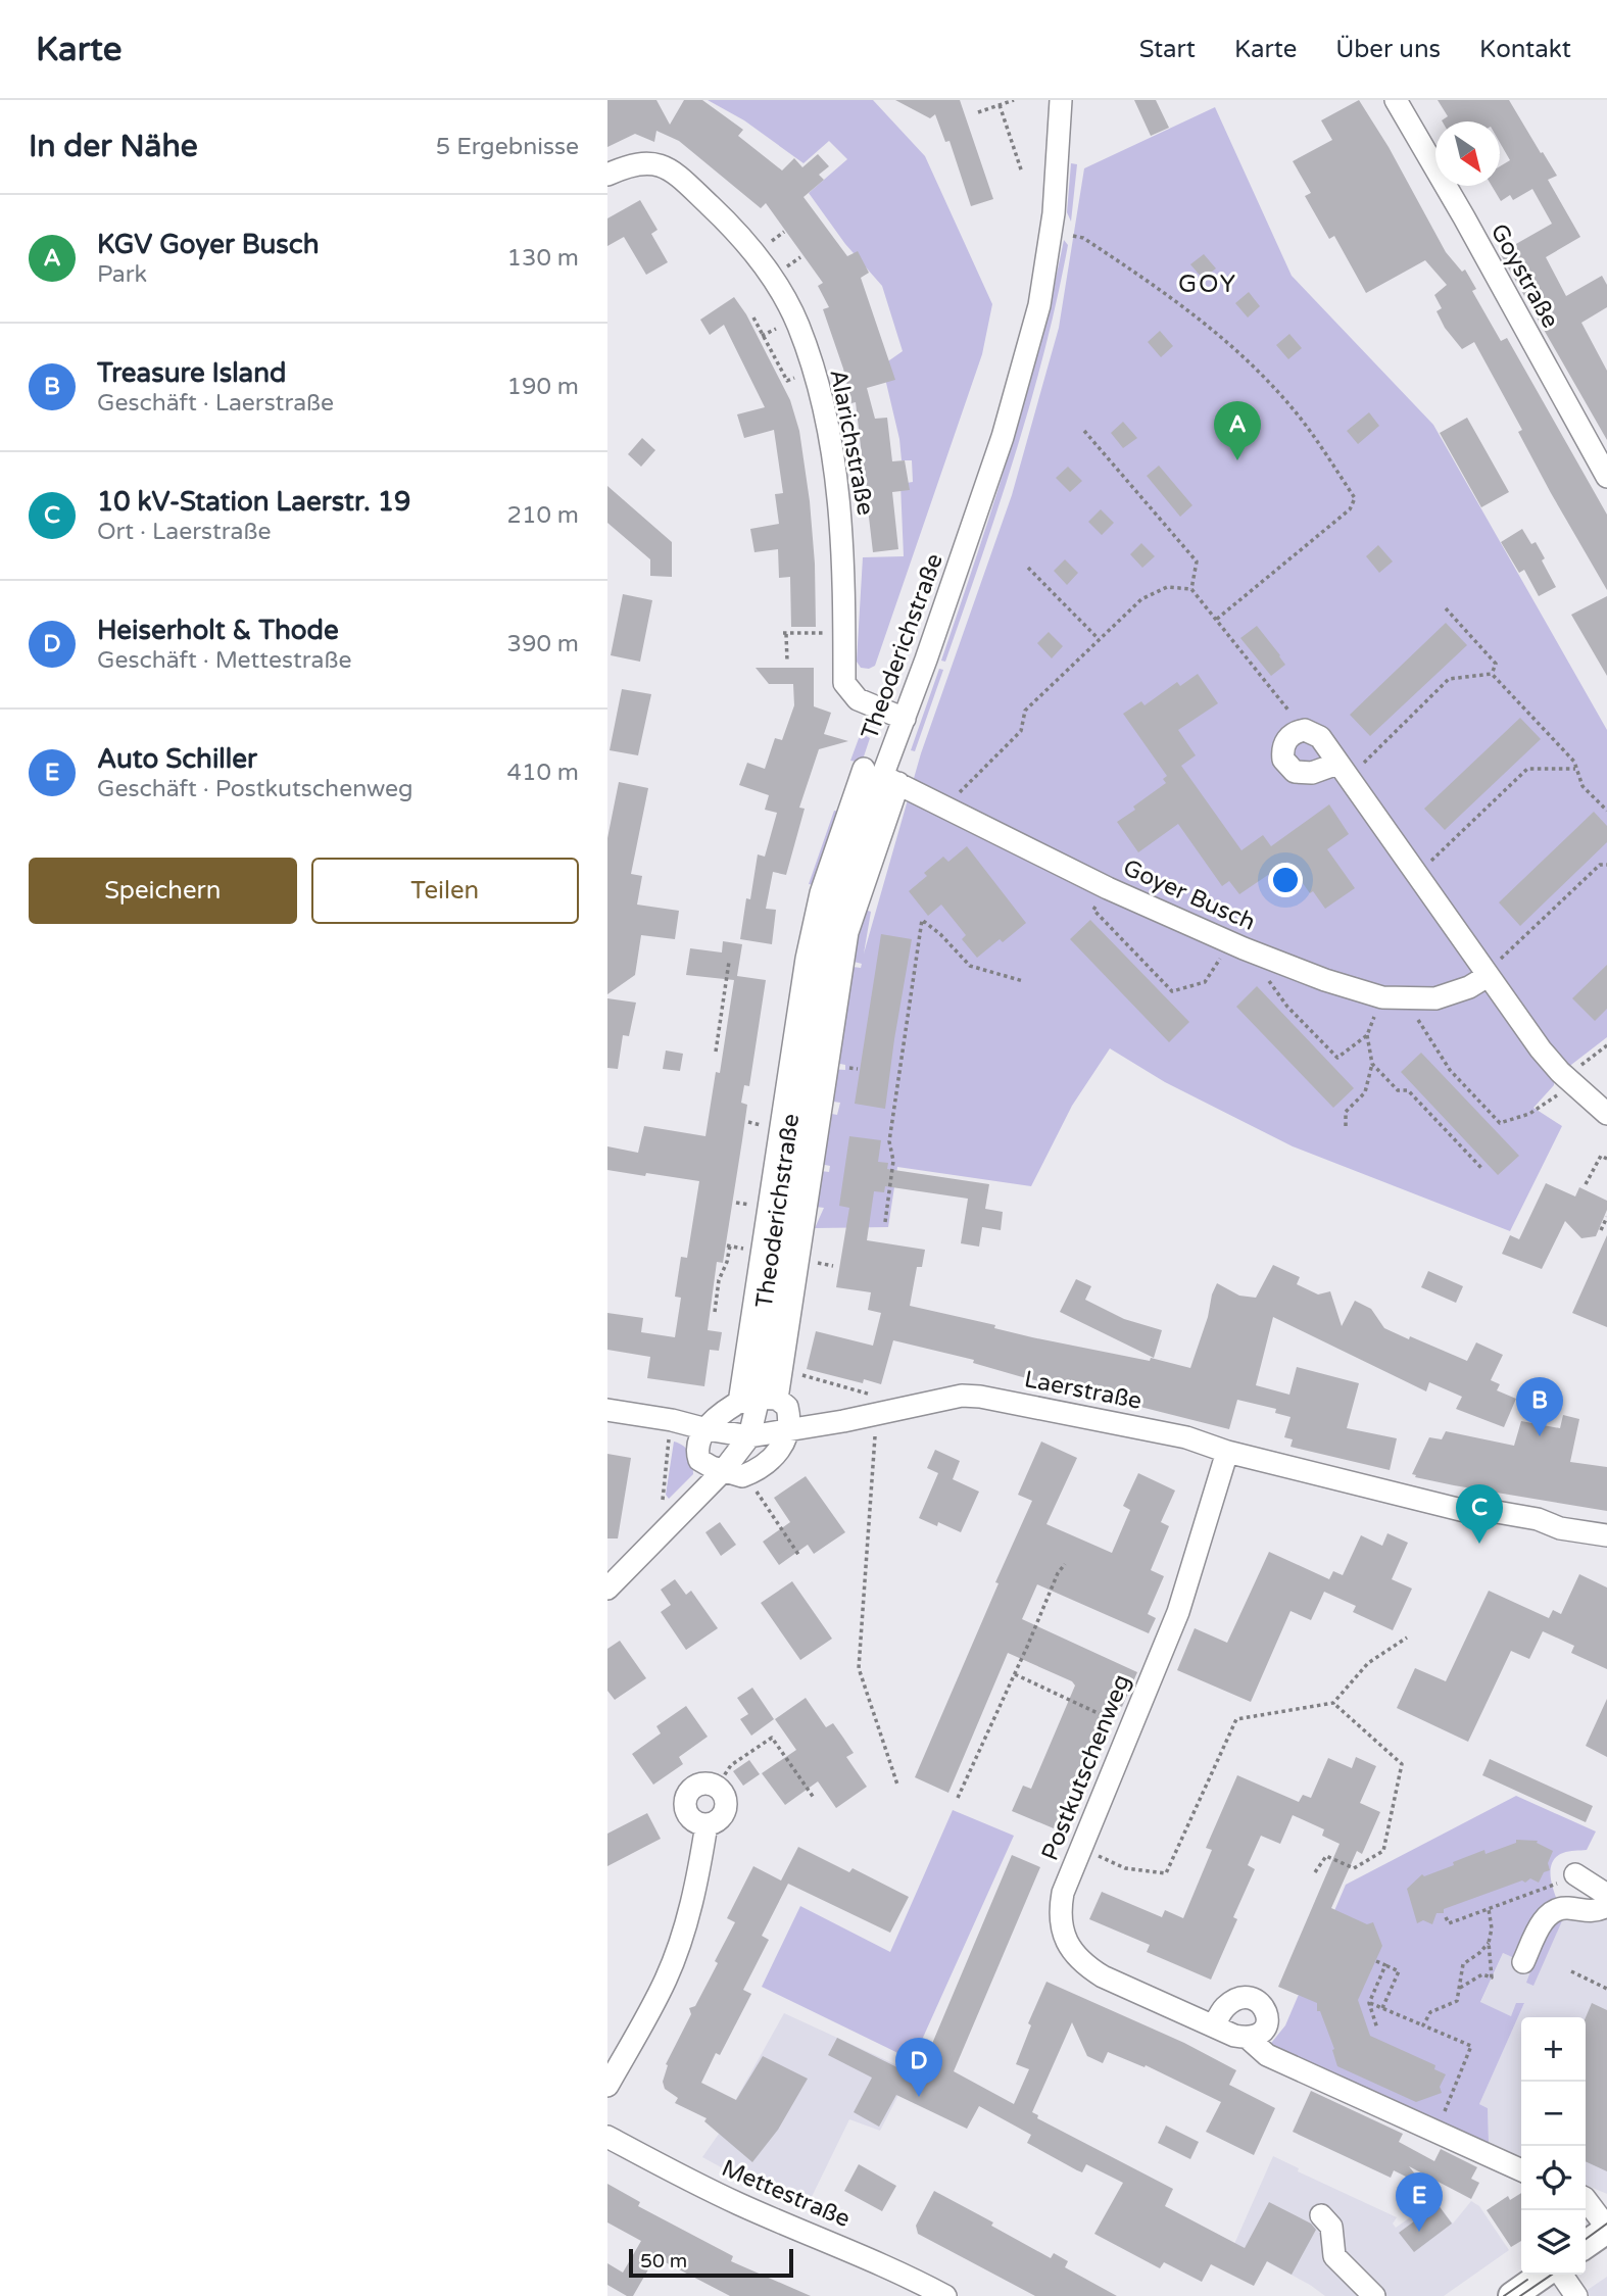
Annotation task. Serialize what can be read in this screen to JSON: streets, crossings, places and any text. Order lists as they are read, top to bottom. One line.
{"streets":{"street":["Goystraße","Alarichstraße","Theoderichstraße","Goyer Busch","Laerstraße","Postkutschenweg","Mettestraße"]},"crossings":[["Alarichstraße","Theoderichstraße"],["Theoderichstraße","Goyer Busch"],["Theoderichstraße","Laerstraße"],["Laerstraße","Postkutschenweg"]],"districts":["GOY"],"scale_bar":"50 m","north":"bottom right","page":{"header":"Karte","nav":["Start","Karte","Über uns","Kontakt"],"heading":["In der Nähe","5 Ergebnisse"],"list":[{"mark":"A","name":"KGV Goyer Busch","note":"Park","value":"130 m"},{"mark":"B","name":"Treasure Island","note":"Geschäft · Laerstraße","value":"190 m"},{"mark":"C","name":"10 kV-Station Laerstr. 19","note":"Ort · Laerstraße","value":"210 m"},{"mark":"D","name":"Heiserholt & Thode","note":"Geschäft · Mettestraße","value":"390 m"},{"mark":"E","name":"Auto Schiller","note":"Geschäft · Postkutschenweg","value":"410 m"}],"pins":["A","B","C","D","E"],"buttons":["Speichern","Teilen"],"map_buttons":["+","−"],"scale":"50 m"}}
